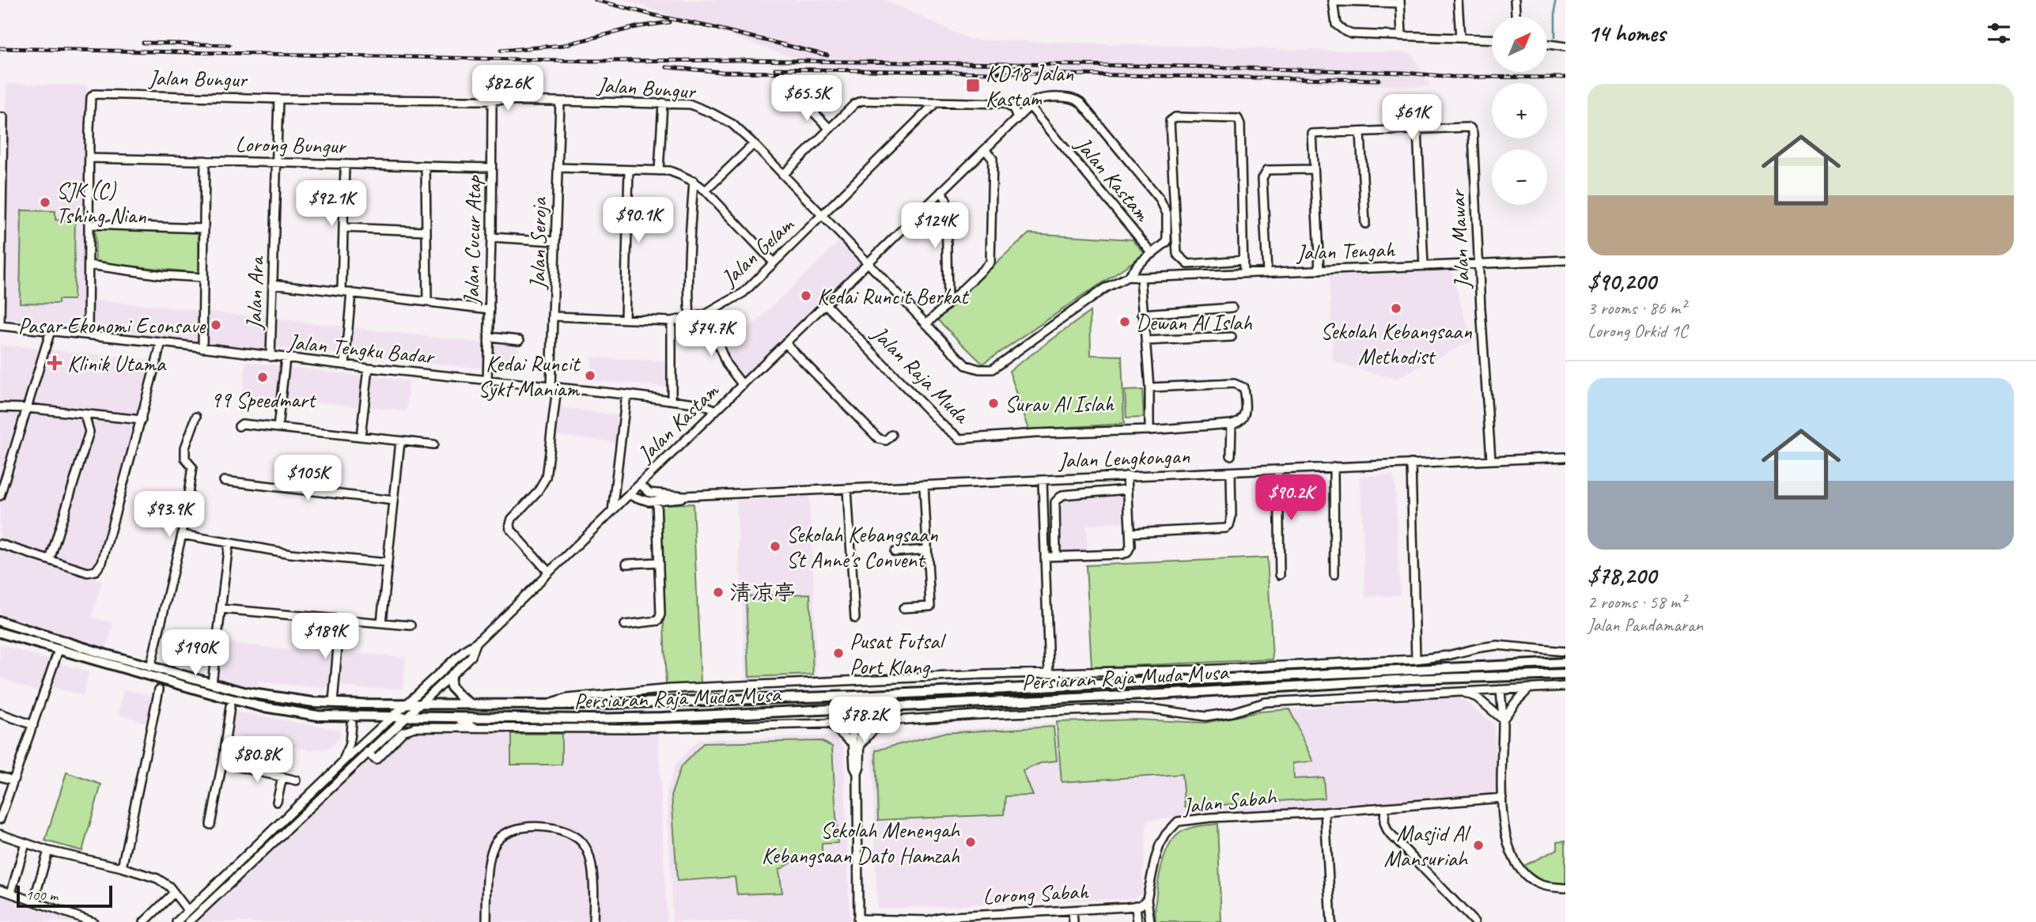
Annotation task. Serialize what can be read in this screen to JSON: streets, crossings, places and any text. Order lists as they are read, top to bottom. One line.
{"streets":{"main road":["Persiaran Raja Muda Musa"],"street":["Jalan Bungur","Lorong Bungur","Jalan Kastam","Jalan Mawar","Jalan Cucur Atap","Jalan Seroja","Jalan Tengah","Jalan Gelam","Jalan Ara","Jalan Tengku Badar","Jalan Raja Muda","Jalan Lengkongan","Jalan Sabah","Lorong Sabah"]},"crossings":[["Jalan Bungur","Lorong Bungur"],["Jalan Bungur","Jalan Kastam"],["Jalan Bungur","Jalan Cucur Atap"],["Jalan Bungur","Jalan Seroja"],["Jalan Bungur","Jalan Gelam"],["Jalan Bungur","Jalan Ara"],["Lorong Bungur","Jalan Cucur Atap"],["Lorong Bungur","Jalan Ara"],["Jalan Kastam","Jalan Seroja"],["Jalan Kastam","Jalan Tengku Badar"],["Jalan Kastam","Jalan Raja Muda"],["Jalan Kastam","Jalan Lengkongan"],["Jalan Kastam","Persiaran Raja Muda Musa"],["Jalan Mawar","Jalan Tengah"],["Jalan Mawar","Jalan Lengkongan"],["Jalan Cucur Atap","Jalan Tengku Badar"],["Jalan Seroja","Jalan Gelam"],["Jalan Seroja","Jalan Tengku Badar"],["Jalan Ara","Jalan Tengku Badar"],["Jalan Sabah","Lorong Sabah"]],"places":{"transit":["KD18 Jalan Kastam"],"other":["SJK (C) Tshing Nian","Kedai Runcit Berkat","Sekolah Kebangsaan Methodist","Dewan Al Islah","Pasar Ekonomi Econsave","Kedai Runcit Sykt Maniam","99 Speedmart","Surau Al Islah","Sekolah Kebangsaan St Anne's Convent","清凉亭","Pusat Futsal Port Klang","Sekolah Menengah Kebangsaan Dato Hamzah","Masjid Al Mansuriah"],"health":["Klinik Utama"]},"scale_bar":"100 m","north":"top right","page":{"heading":"14 homes","map_buttons":["+","−"],"price":["$82.6K","$65.5K","$61K","$92.1K","$90.1K","$124K","$74.7K","$105K","$90.2K","$93.9K","$189K","$190K","$78.2K","$80.8K"],"list":[{"name":"$90,200","note":"3 rooms · 86 m² · Lorong Orkid 1C"},{"name":"$78,200","note":"2 rooms · 58 m² · Jalan Pandamaran"}],"scale":"100 m"}}
